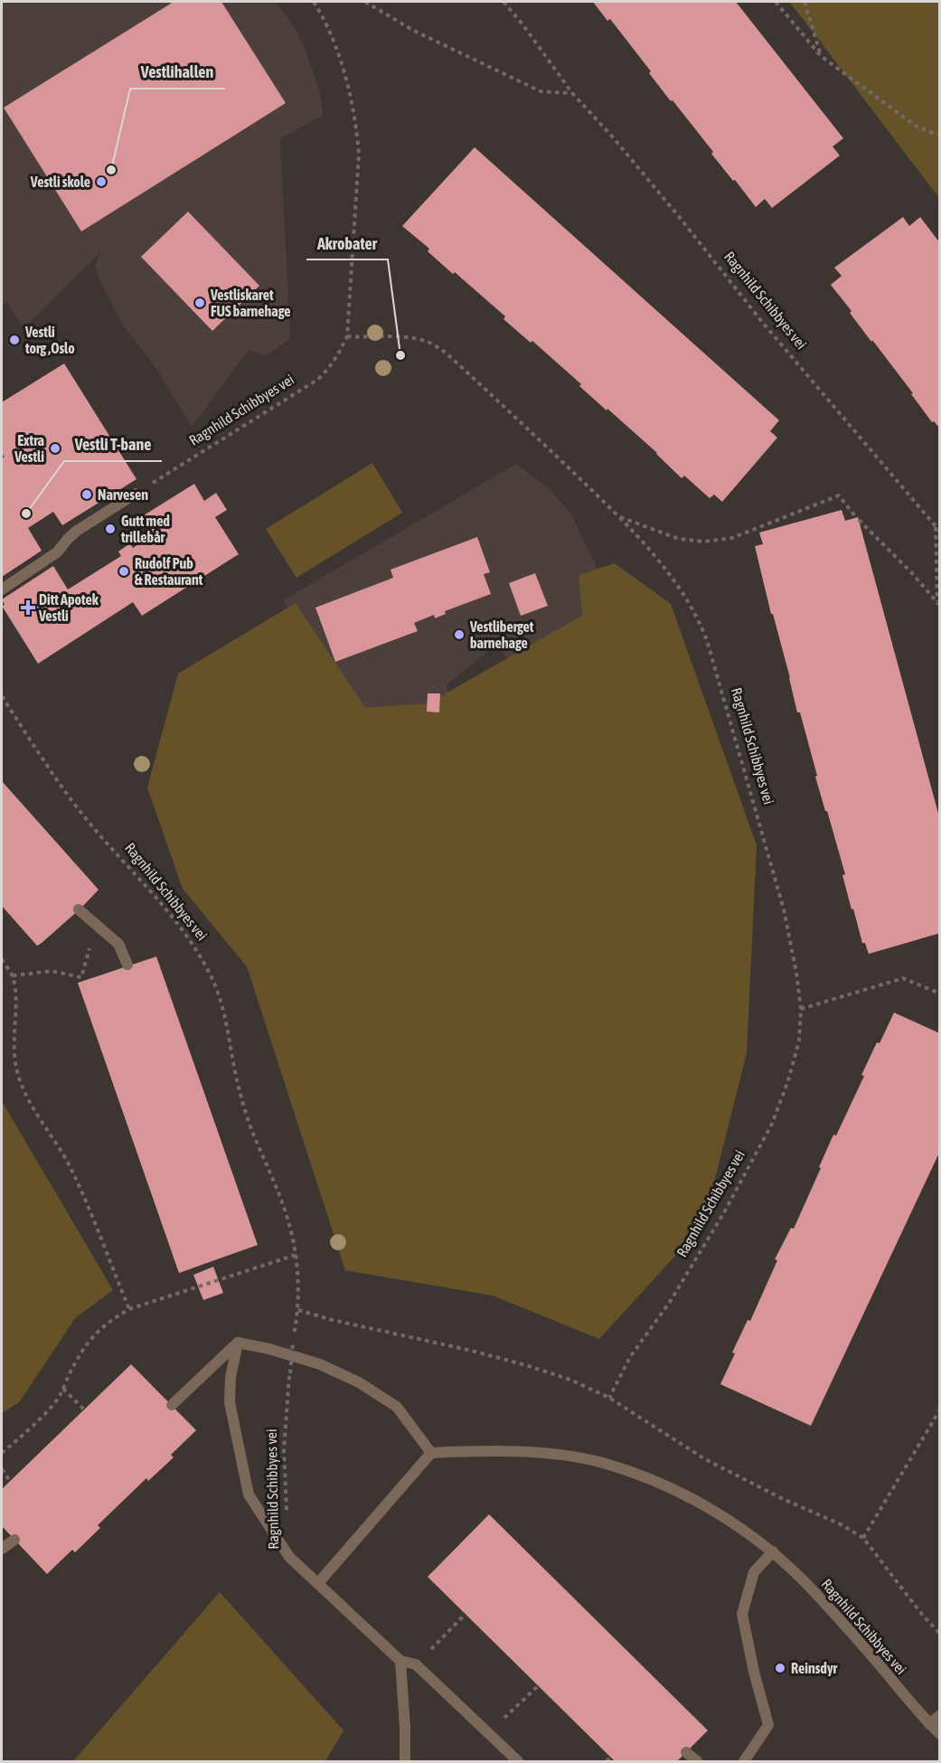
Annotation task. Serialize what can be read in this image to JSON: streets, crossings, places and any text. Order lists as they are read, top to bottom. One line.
{"streets":{"street":["Ragnhild Schibbyes vei"]},"places":{"other":["Vestlihallen","Vestli skole","Vestliskaret FUS barnehage","Vestli torg ,Oslo","Akrobater","Extra Vestli","Narvesen","Vestli T-bane","Gutt med trillebår","Rudolf Pub & Restaurant","Vestliberget barnehage","Reinsdyr"],"health":["Ditt Apotek Vestli"]}}
